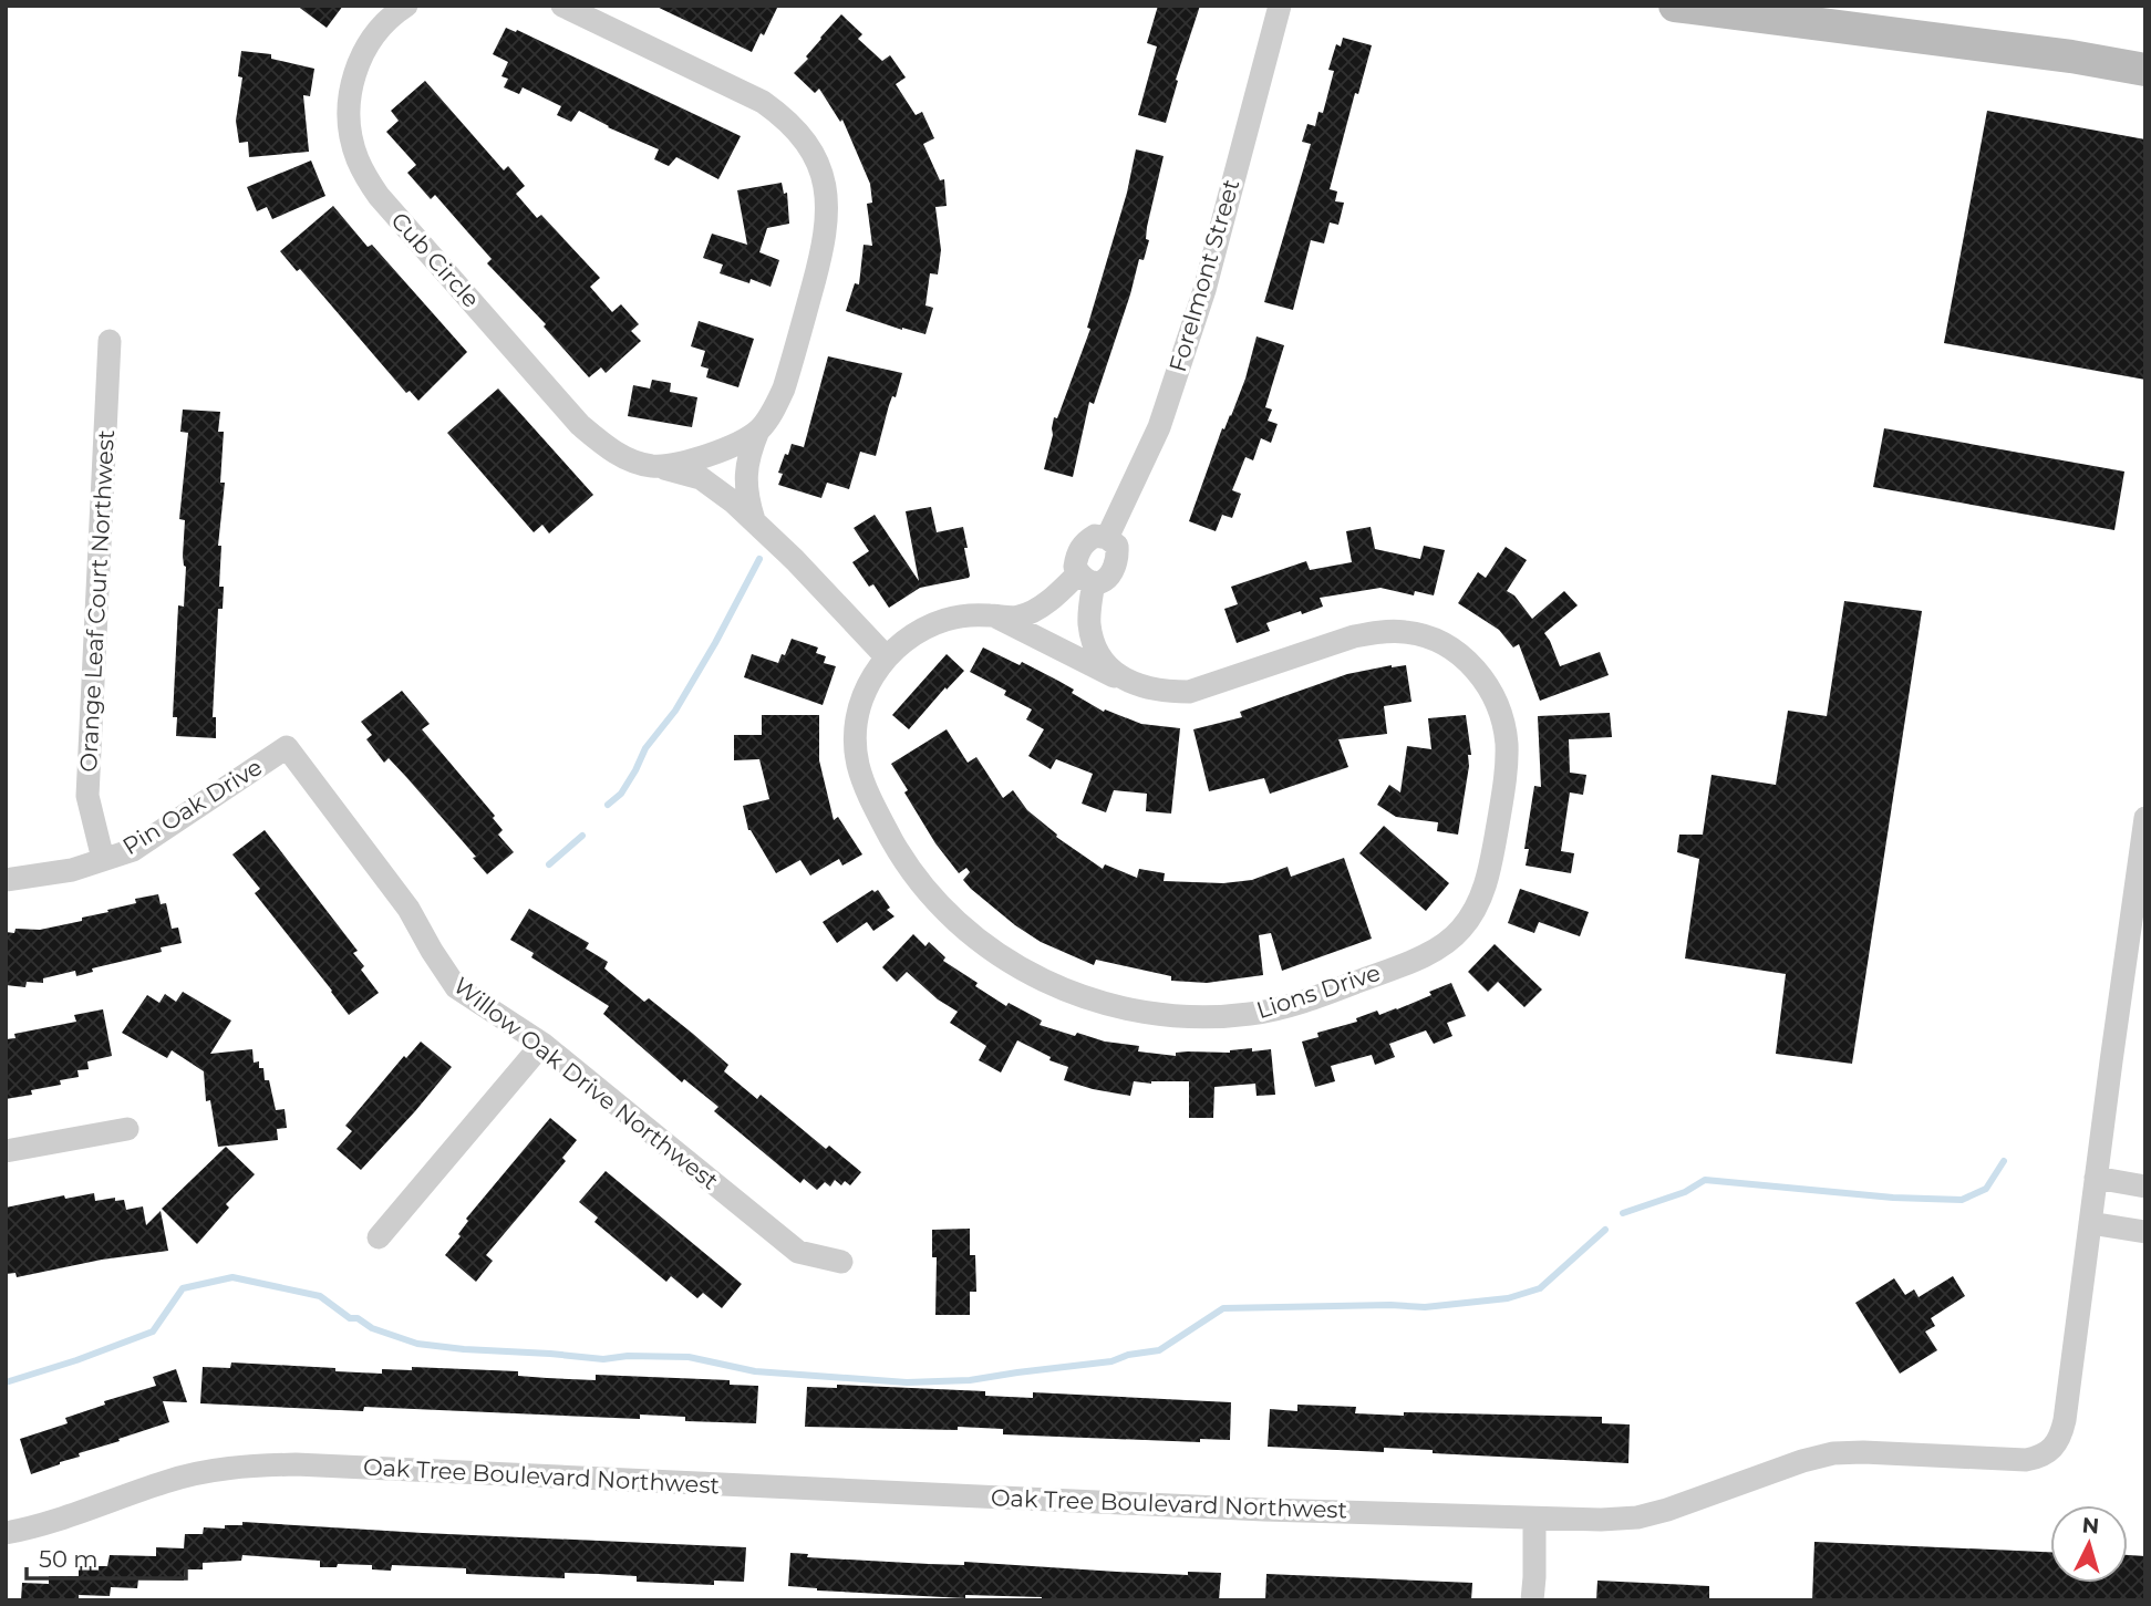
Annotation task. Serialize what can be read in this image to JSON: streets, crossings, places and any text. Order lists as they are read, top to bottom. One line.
{"streets":{"street":["Cub Circle","Forelmont Street","Orange Leaf Court Northwest","Pin Oak Drive","Lions Drive","Willow Oak Drive Northwest","Oak Tree Boulevard Northwest"]},"crossings":[["Cub Circle","Lions Drive"],["Forelmont Street","Lions Drive"],["Orange Leaf Court Northwest","Pin Oak Drive"],["Pin Oak Drive","Willow Oak Drive Northwest"]],"scale_bar":"50 m","north":"top"}
